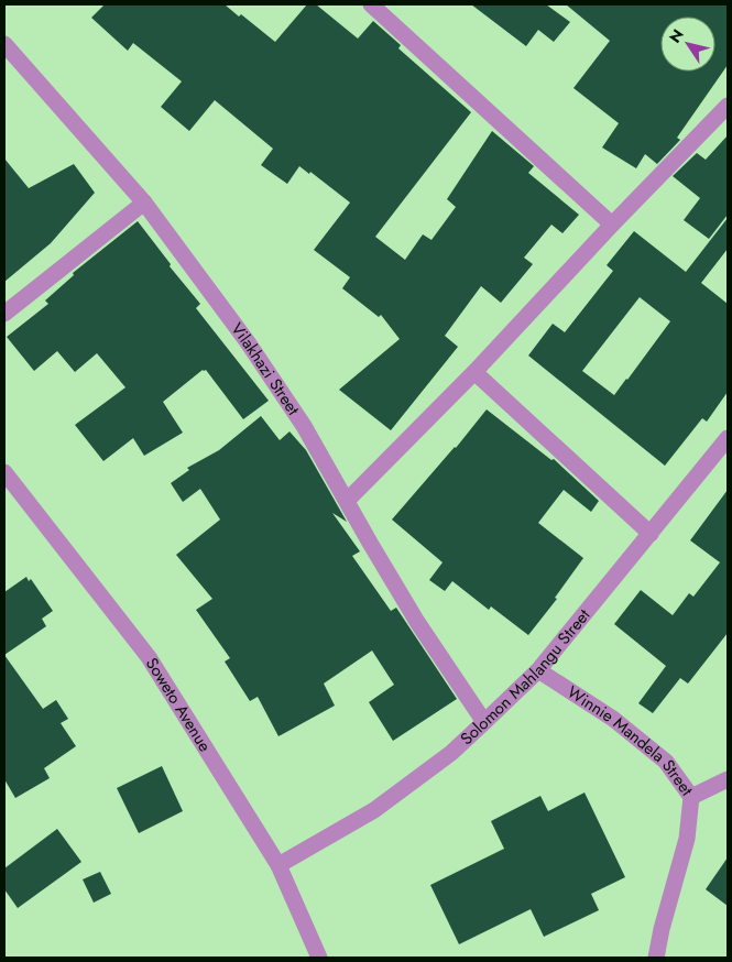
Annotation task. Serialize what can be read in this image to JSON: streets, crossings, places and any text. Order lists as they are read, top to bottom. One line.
{"streets":{"street":["Vilakhazi Street","Solomon Mahlangu Street","Soweto Avenue","Winnie Mandela Street"]},"crossings":[["Vilakhazi Street","Solomon Mahlangu Street"],["Solomon Mahlangu Street","Soweto Avenue"],["Solomon Mahlangu Street","Winnie Mandela Street"]],"north":"top left"}
